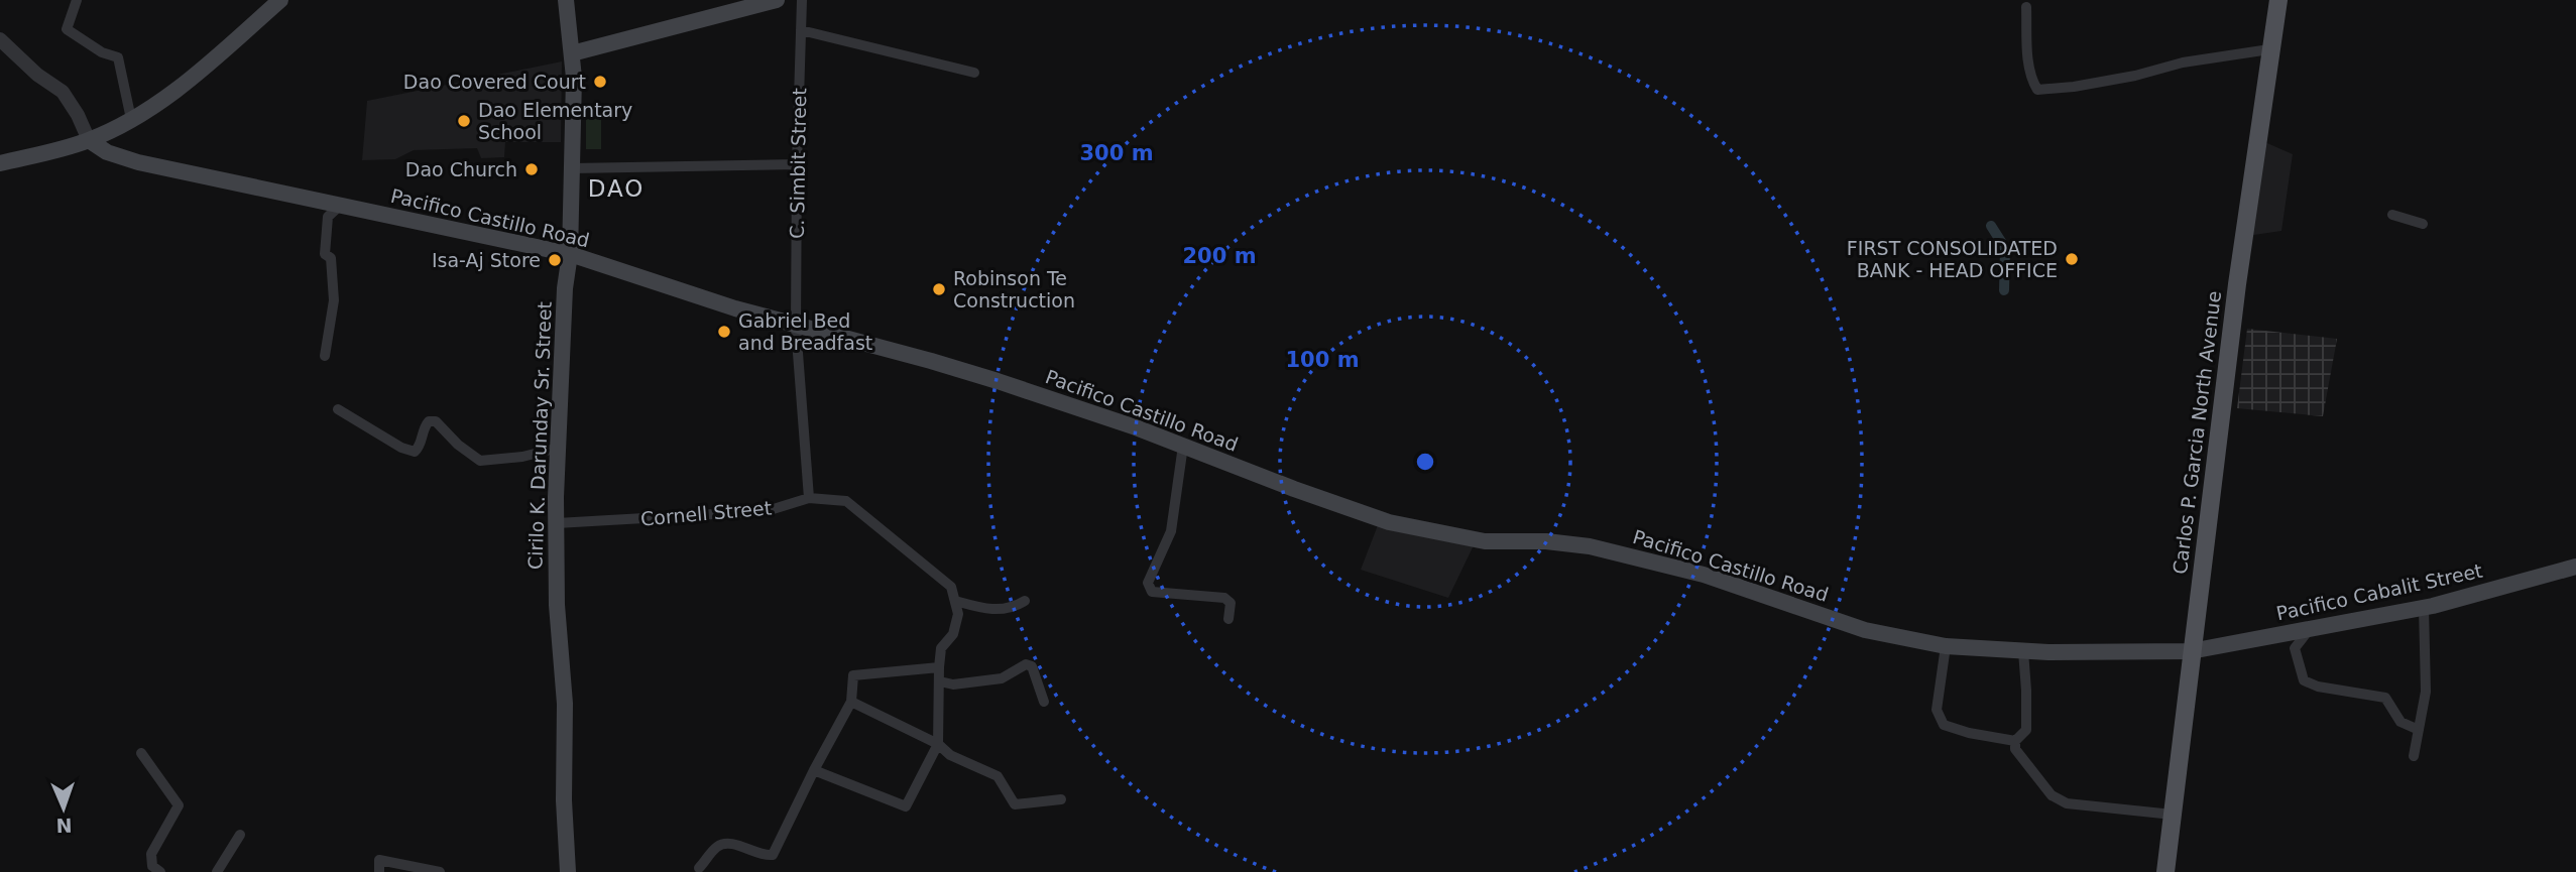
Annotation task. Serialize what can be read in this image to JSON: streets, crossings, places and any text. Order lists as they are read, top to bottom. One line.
{"streets":{"main road":["Pacifico Castillo Road","Carlos P. Garcia North Avenue","Cirilo K. Darunday Sr. Street","Pacifico Cabalit Street"],"street":["C. Simbit Street","Cornell Street"]},"crossings":[["C. Simbit Street","Pacifico Castillo Road"],["Pacifico Castillo Road","Carlos P. Garcia North Avenue"],["Pacifico Castillo Road","Cirilo K. Darunday Sr. Street"],["Pacifico Castillo Road","Pacifico Cabalit Street"],["Carlos P. Garcia North Avenue","Pacifico Cabalit Street"],["Cirilo K. Darunday Sr. Street","Cornell Street"]],"districts":["DAO"],"places":["Dao Covered Court","Dao Elementary School","Dao Church","FIRST CONSOLIDATED BANK - HEAD OFFICE","Isa-Aj Store","Robinson Te Construction","Gabriel Bed and Breadfast"],"north":"bottom","rings":["300 m","200 m","100 m"]}
